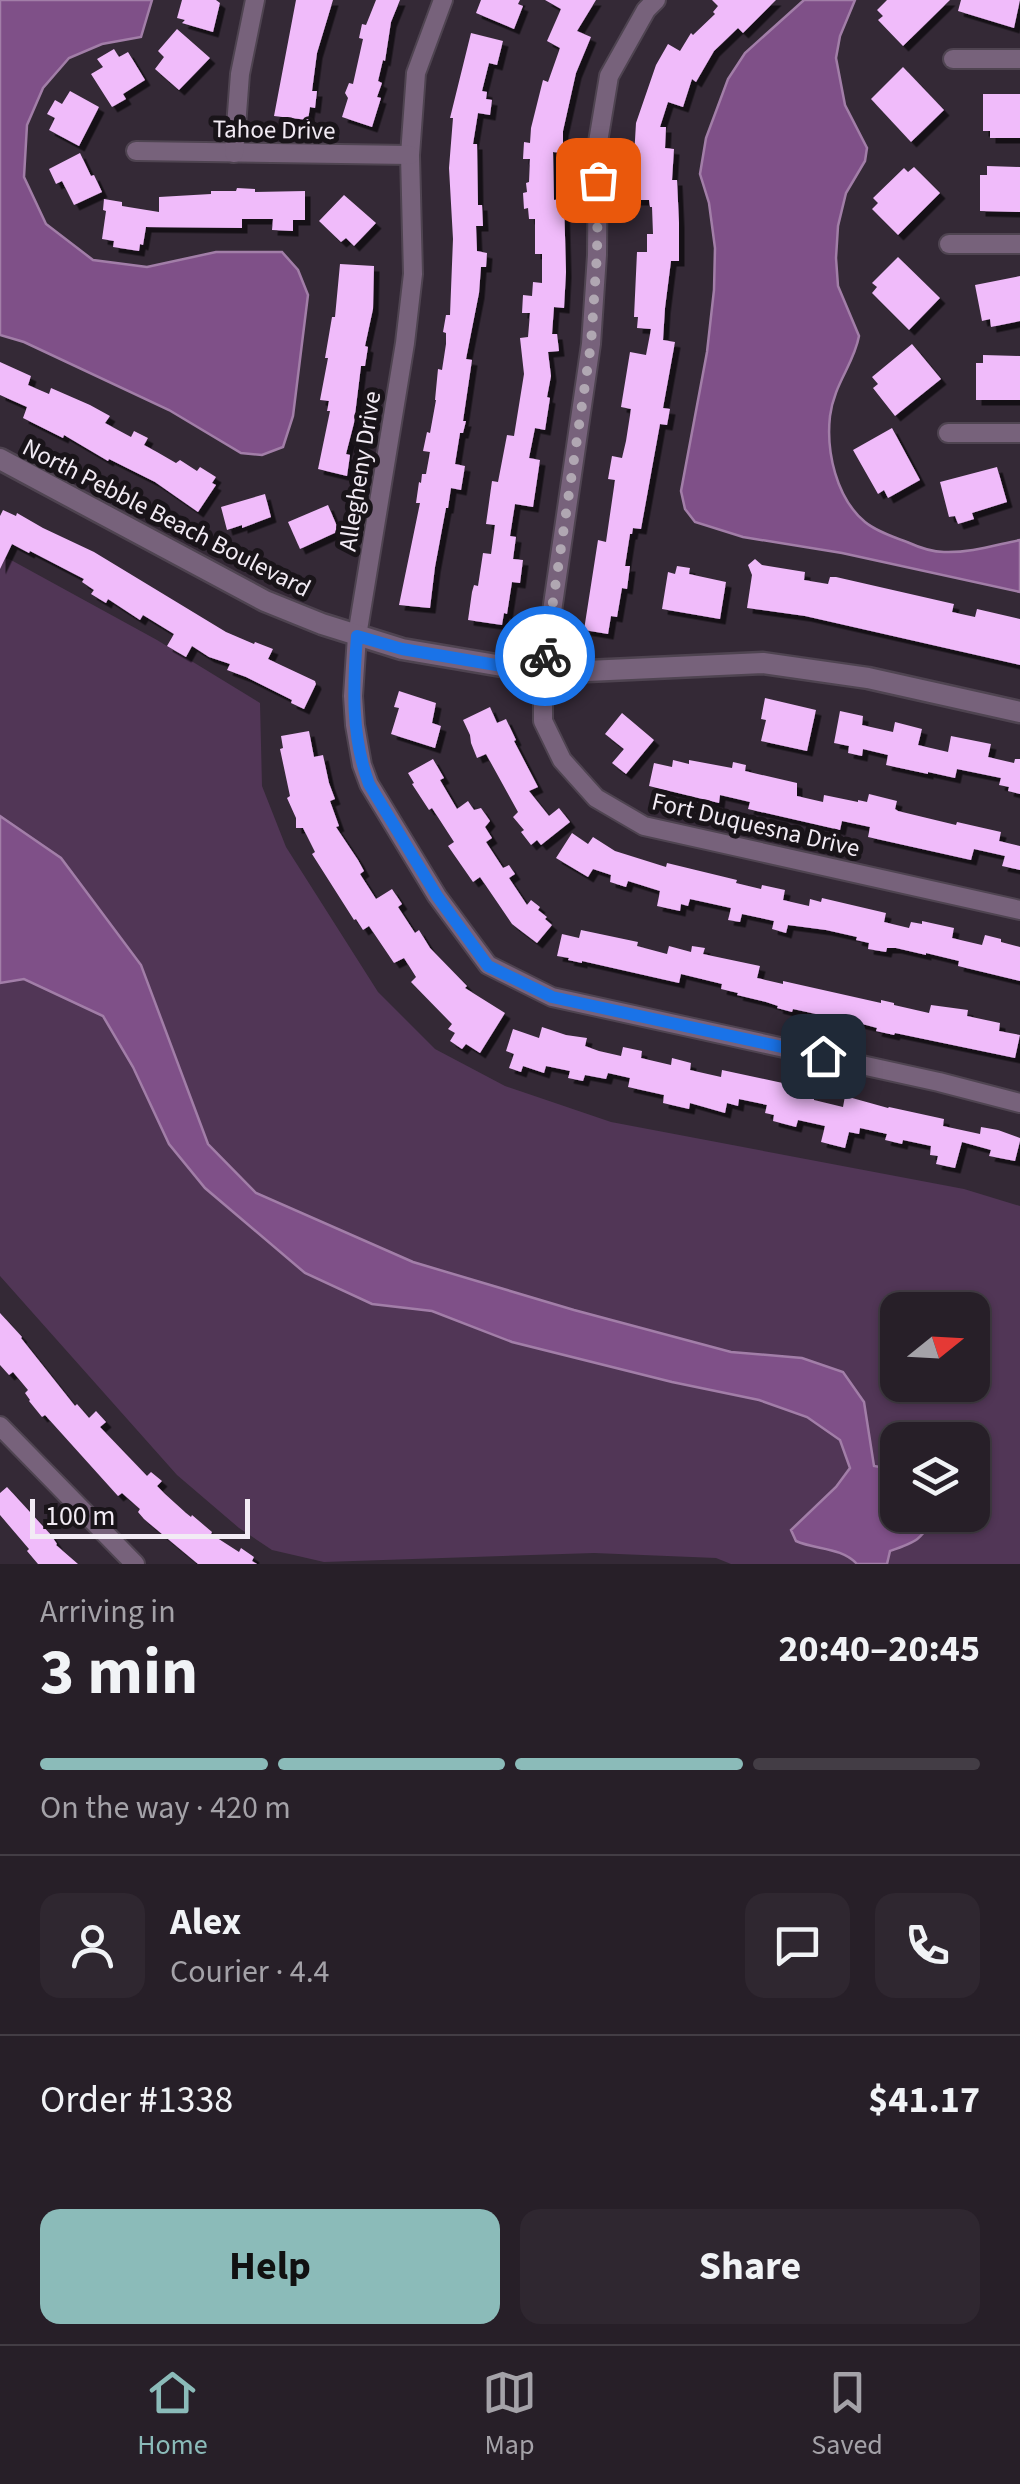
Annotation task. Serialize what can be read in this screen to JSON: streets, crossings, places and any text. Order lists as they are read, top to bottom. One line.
{"streets":{"street":["Tahoe Drive","Allegheny Drive","North Pebble Beach Boulevard","Fort Duquesna Drive"]},"crossings":[["Tahoe Drive","Allegheny Drive"],["Allegheny Drive","North Pebble Beach Boulevard"],["North Pebble Beach Boulevard","Fort Duquesna Drive"]],"scale_bar":"100 m","north":"right","page":{"scale":"100 m","heading":["3 min","Arriving in","20:40–20:45"],"panel":["Alex","Courier · 4.4","Order #1338","$41.17"],"bar":"On the way · 420 m","buttons":["Help","Share"],"tabs":["Home","Map","Saved"]}}
